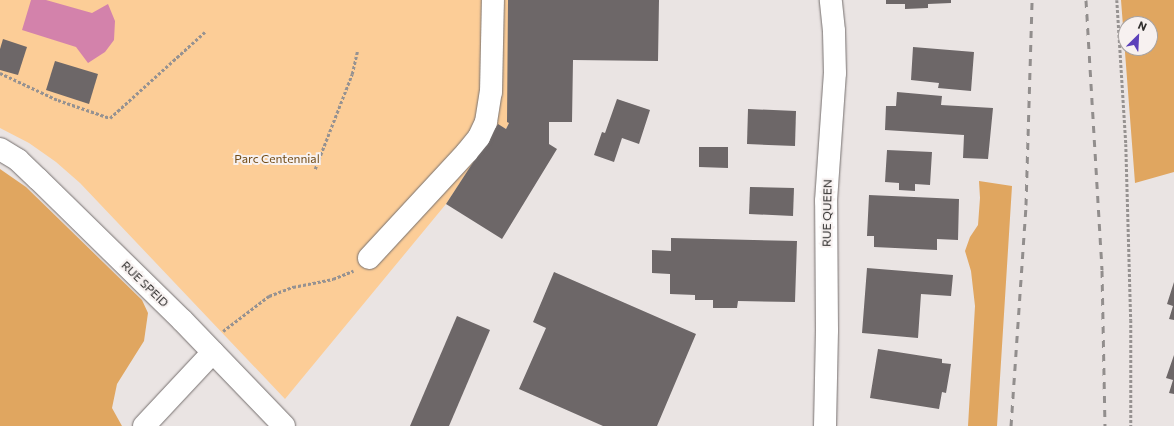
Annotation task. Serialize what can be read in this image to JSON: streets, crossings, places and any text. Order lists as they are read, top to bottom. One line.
{"streets":{"street":["RUE QUEEN","RUE SPEID"]},"parks":["Parc Centennial"],"north":"top right"}
